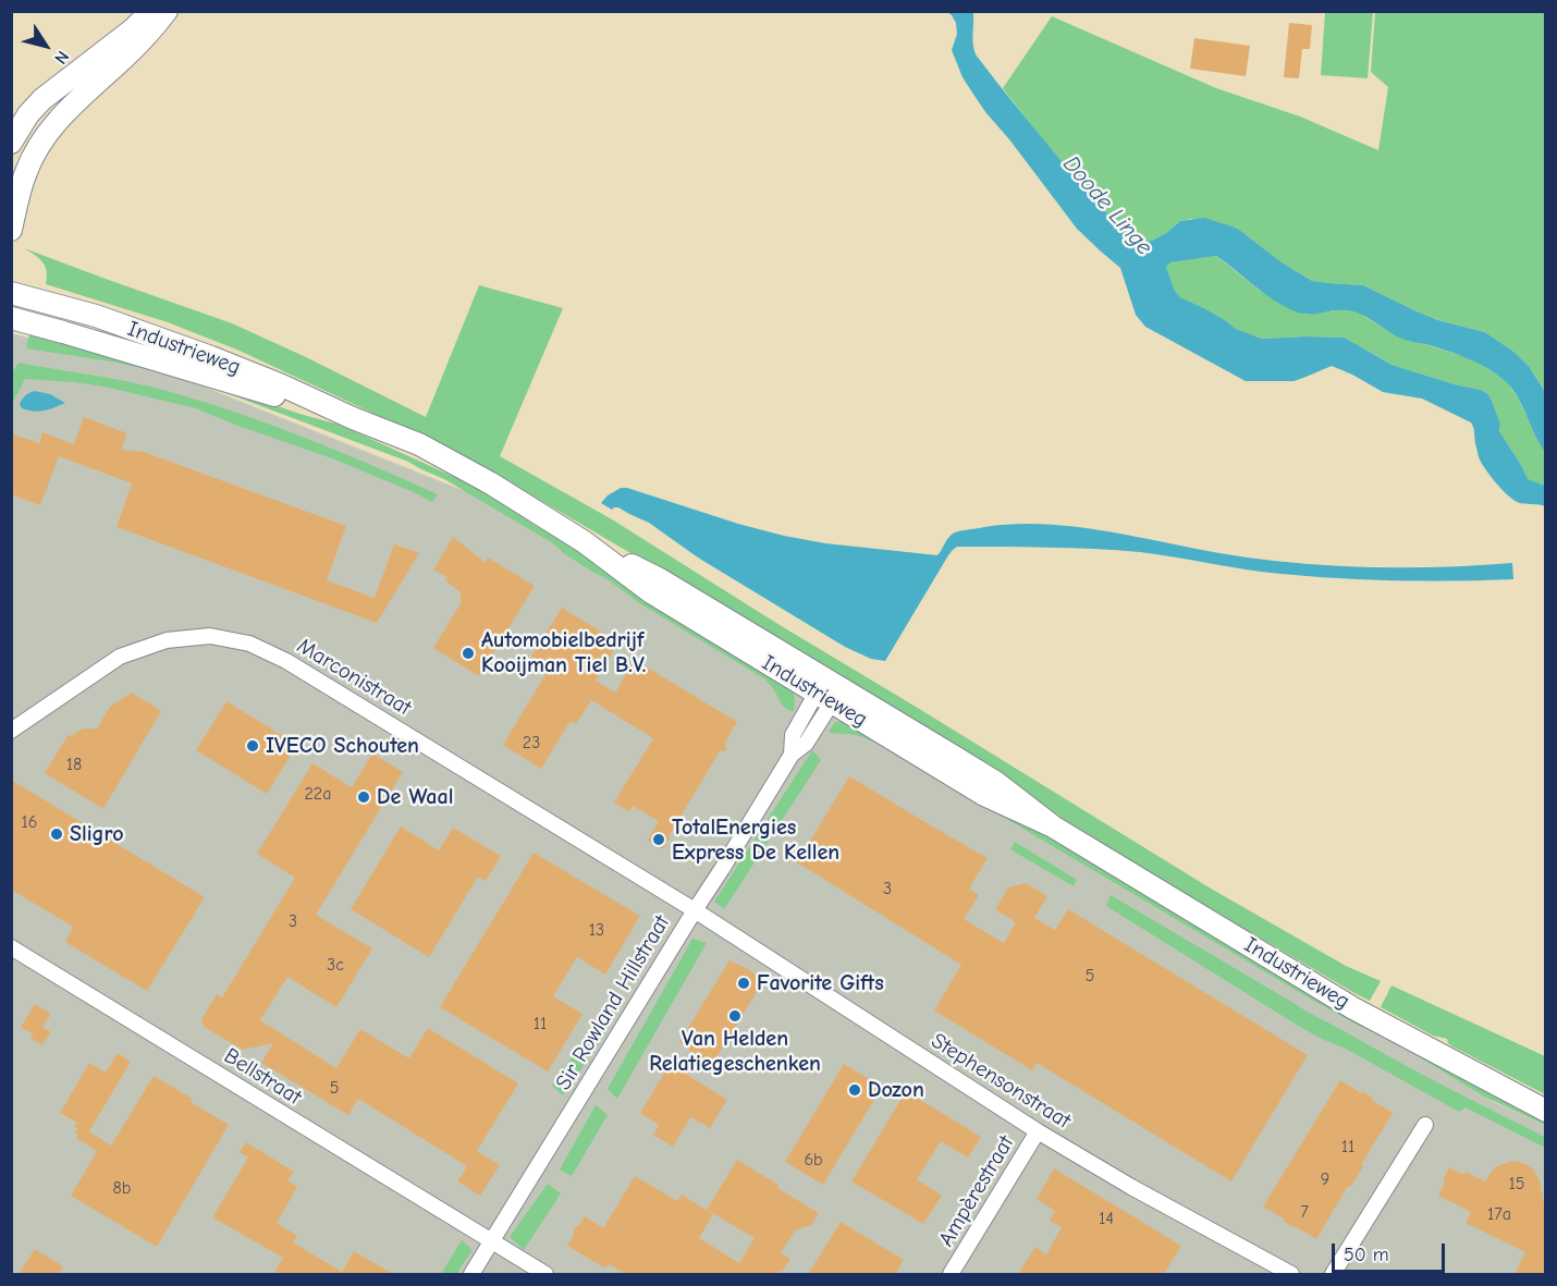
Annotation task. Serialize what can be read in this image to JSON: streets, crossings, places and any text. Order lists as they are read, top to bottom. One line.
{"streets":{"main road":["Industrieweg"],"street":["Marconistraat","Sir Rowland Hillstraat","Bellstraat","Stephensonstraat","Ampèrestraat"]},"crossings":[["Industrieweg","Sir Rowland Hillstraat"],["Marconistraat","Sir Rowland Hillstraat"],["Marconistraat","Stephensonstraat"],["Sir Rowland Hillstraat","Bellstraat"],["Sir Rowland Hillstraat","Stephensonstraat"],["Stephensonstraat","Ampèrestraat"]],"water":["Doode Linge"],"places":["Automobielbedrijf Kooijman Tiel B.V.","IVECO Schouten","De Waal","Sligro","TotalEnergies Express De Kellen","Favorite Gifts","Van Helden Relatiegeschenken","Dozon"],"house_numbers":["23","18","22a","16","3","3","13","3c","5","11","5","11","6b","9","15","8b","7","17a","14"],"scale_bar":"50 m","north":"bottom right"}
